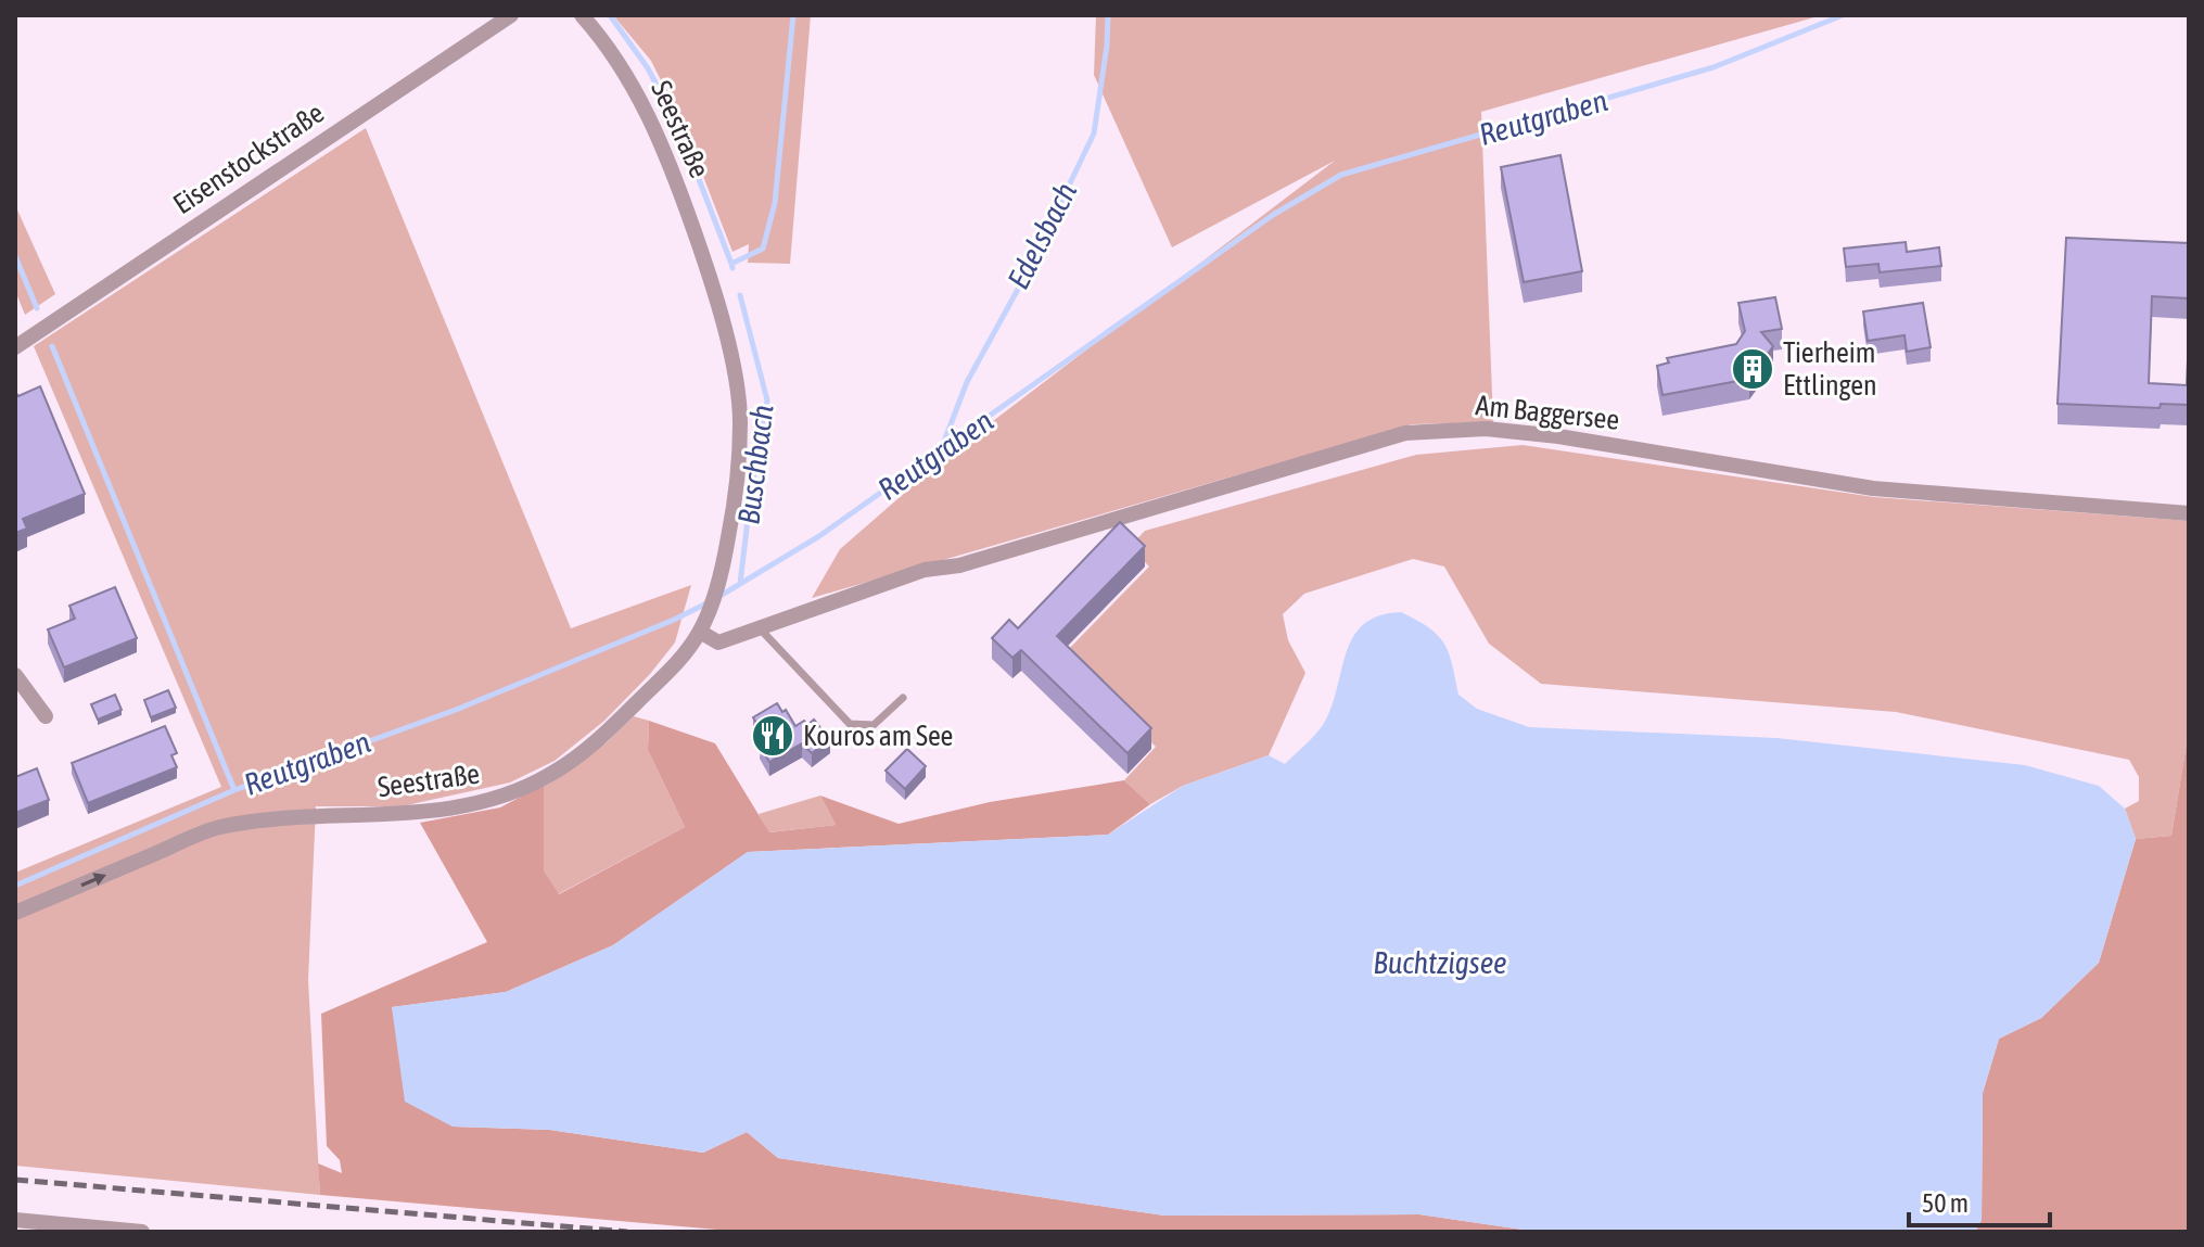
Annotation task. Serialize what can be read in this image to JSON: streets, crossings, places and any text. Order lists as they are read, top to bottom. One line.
{"streets":{"street":["Seestraße","Eisenstockstraße","Am Baggersee"]},"one_way":["Seestraße"],"water":["Reutgraben","Edelsbach","Buschbach","Buchtzigsee"],"places":{"building":["Tierheim Ettlingen"],"restaurant":["Kouros am See"]},"scale_bar":"50 m"}
